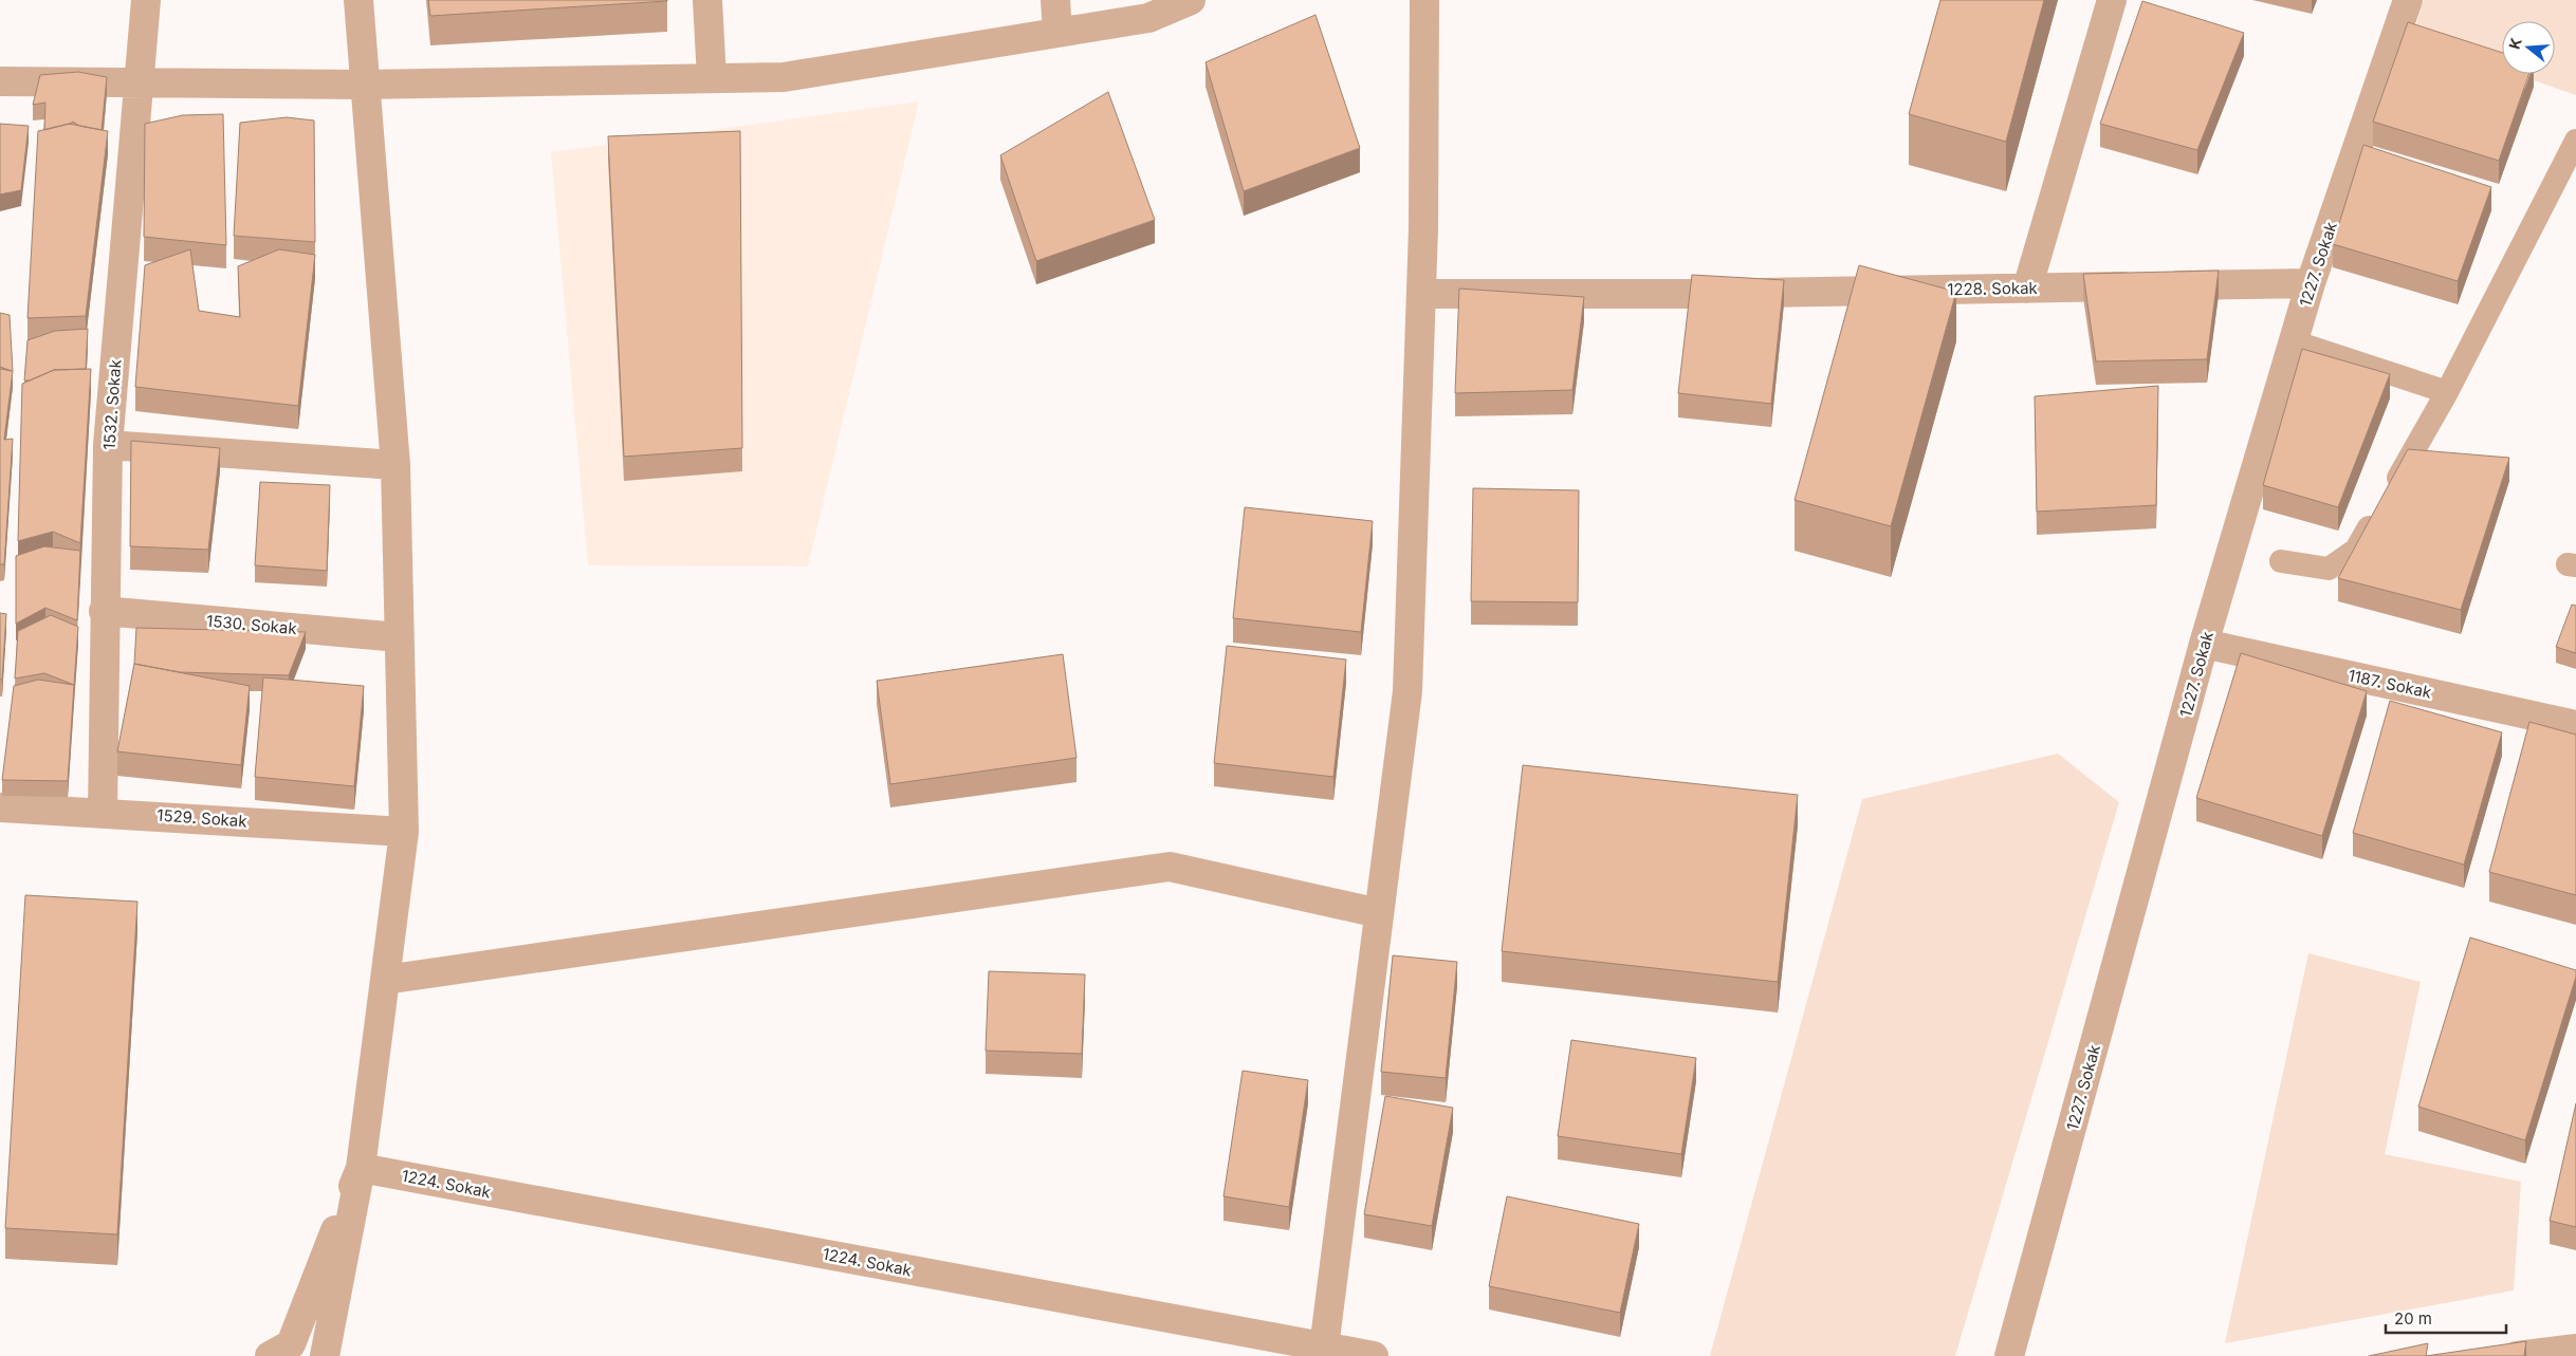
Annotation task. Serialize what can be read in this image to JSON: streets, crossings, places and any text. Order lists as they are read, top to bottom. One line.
{"streets":{"street":["1227. Sokak","1228. Sokak","1532. Sokak","1530. Sokak","1187. Sokak","1529. Sokak","1224. Sokak"]},"crossings":[["1227. Sokak","1228. Sokak"],["1227. Sokak","1187. Sokak"],["1532. Sokak","1530. Sokak"],["1532. Sokak","1529. Sokak"]],"scale_bar":"20 m","north":"left"}
